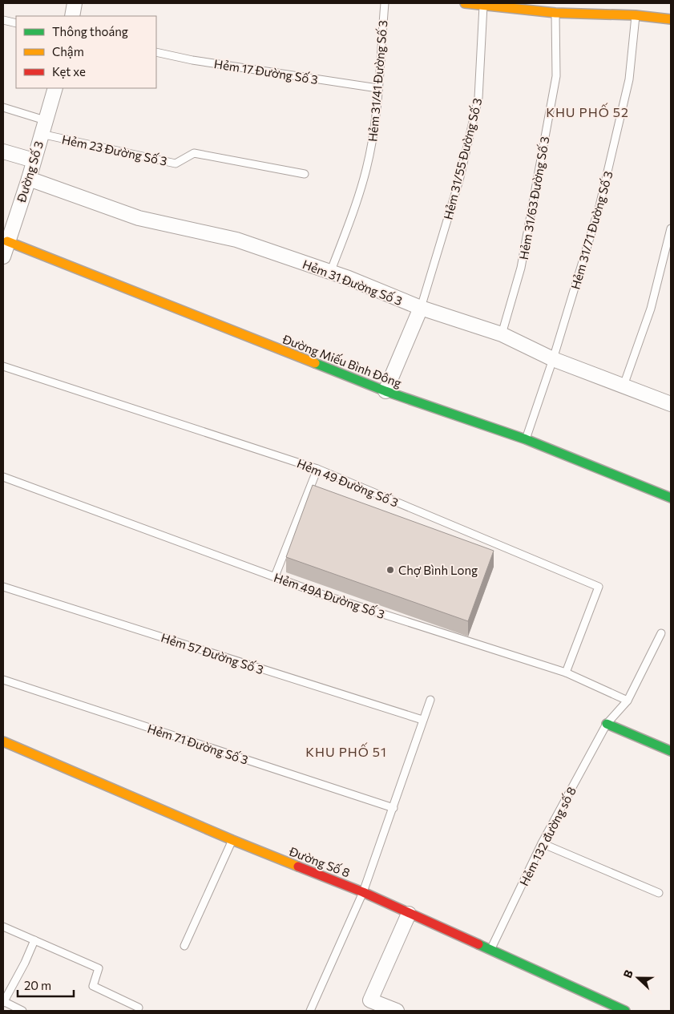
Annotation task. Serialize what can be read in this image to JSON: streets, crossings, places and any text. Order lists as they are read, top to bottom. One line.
{"streets":{"street":["Đường Số 3","Hẻm 31 Đường Số 3","Đường Miếu Bình Đông","Đường Số 8"],"lane":["Hẻm 17 Đường Số 3","Hẻm 31/41 Đường Số 3","Hẻm 23 Đường Số 3","Hẻm 31/55 Đường Số 3","Hẻm 31/63 Đường Số 3","Hẻm 31/71 Đường Số 3","Hẻm 49 Đường Số 3","Hẻm 49A Đường Số 3","Hẻm 57 Đường Số 3","Hẻm 71 Đường Số 3","Hẻm 132 đường số 8"]},"crossings":[["Hẻm 17 Đường Số 3","Hẻm 31/41 Đường Số 3"],["Hẻm 31/41 Đường Số 3","Hẻm 31 Đường Số 3"],["Hẻm 23 Đường Số 3","Đường Số 3"],["Hẻm 31/55 Đường Số 3","Hẻm 31 Đường Số 3"],["Đường Số 3","Hẻm 31 Đường Số 3"],["Đường Số 3","Đường Miếu Bình Đông"],["Hẻm 31/63 Đường Số 3","Hẻm 31 Đường Số 3"],["Hẻm 31/71 Đường Số 3","Hẻm 31 Đường Số 3"],["Hẻm 31/71 Đường Số 3","Đường Miếu Bình Đông"],["Hẻm 49 Đường Số 3","Hẻm 49A Đường Số 3"],["Hẻm 132 đường số 8","Đường Số 8"]],"districts":["KHU PHỐ 52","KHU PHỐ 51"],"places":["Chợ Bình Long"],"legend":["Thông thoáng","Chậm","Kẹt xe"],"scale_bar":"20 m","north":"left"}
